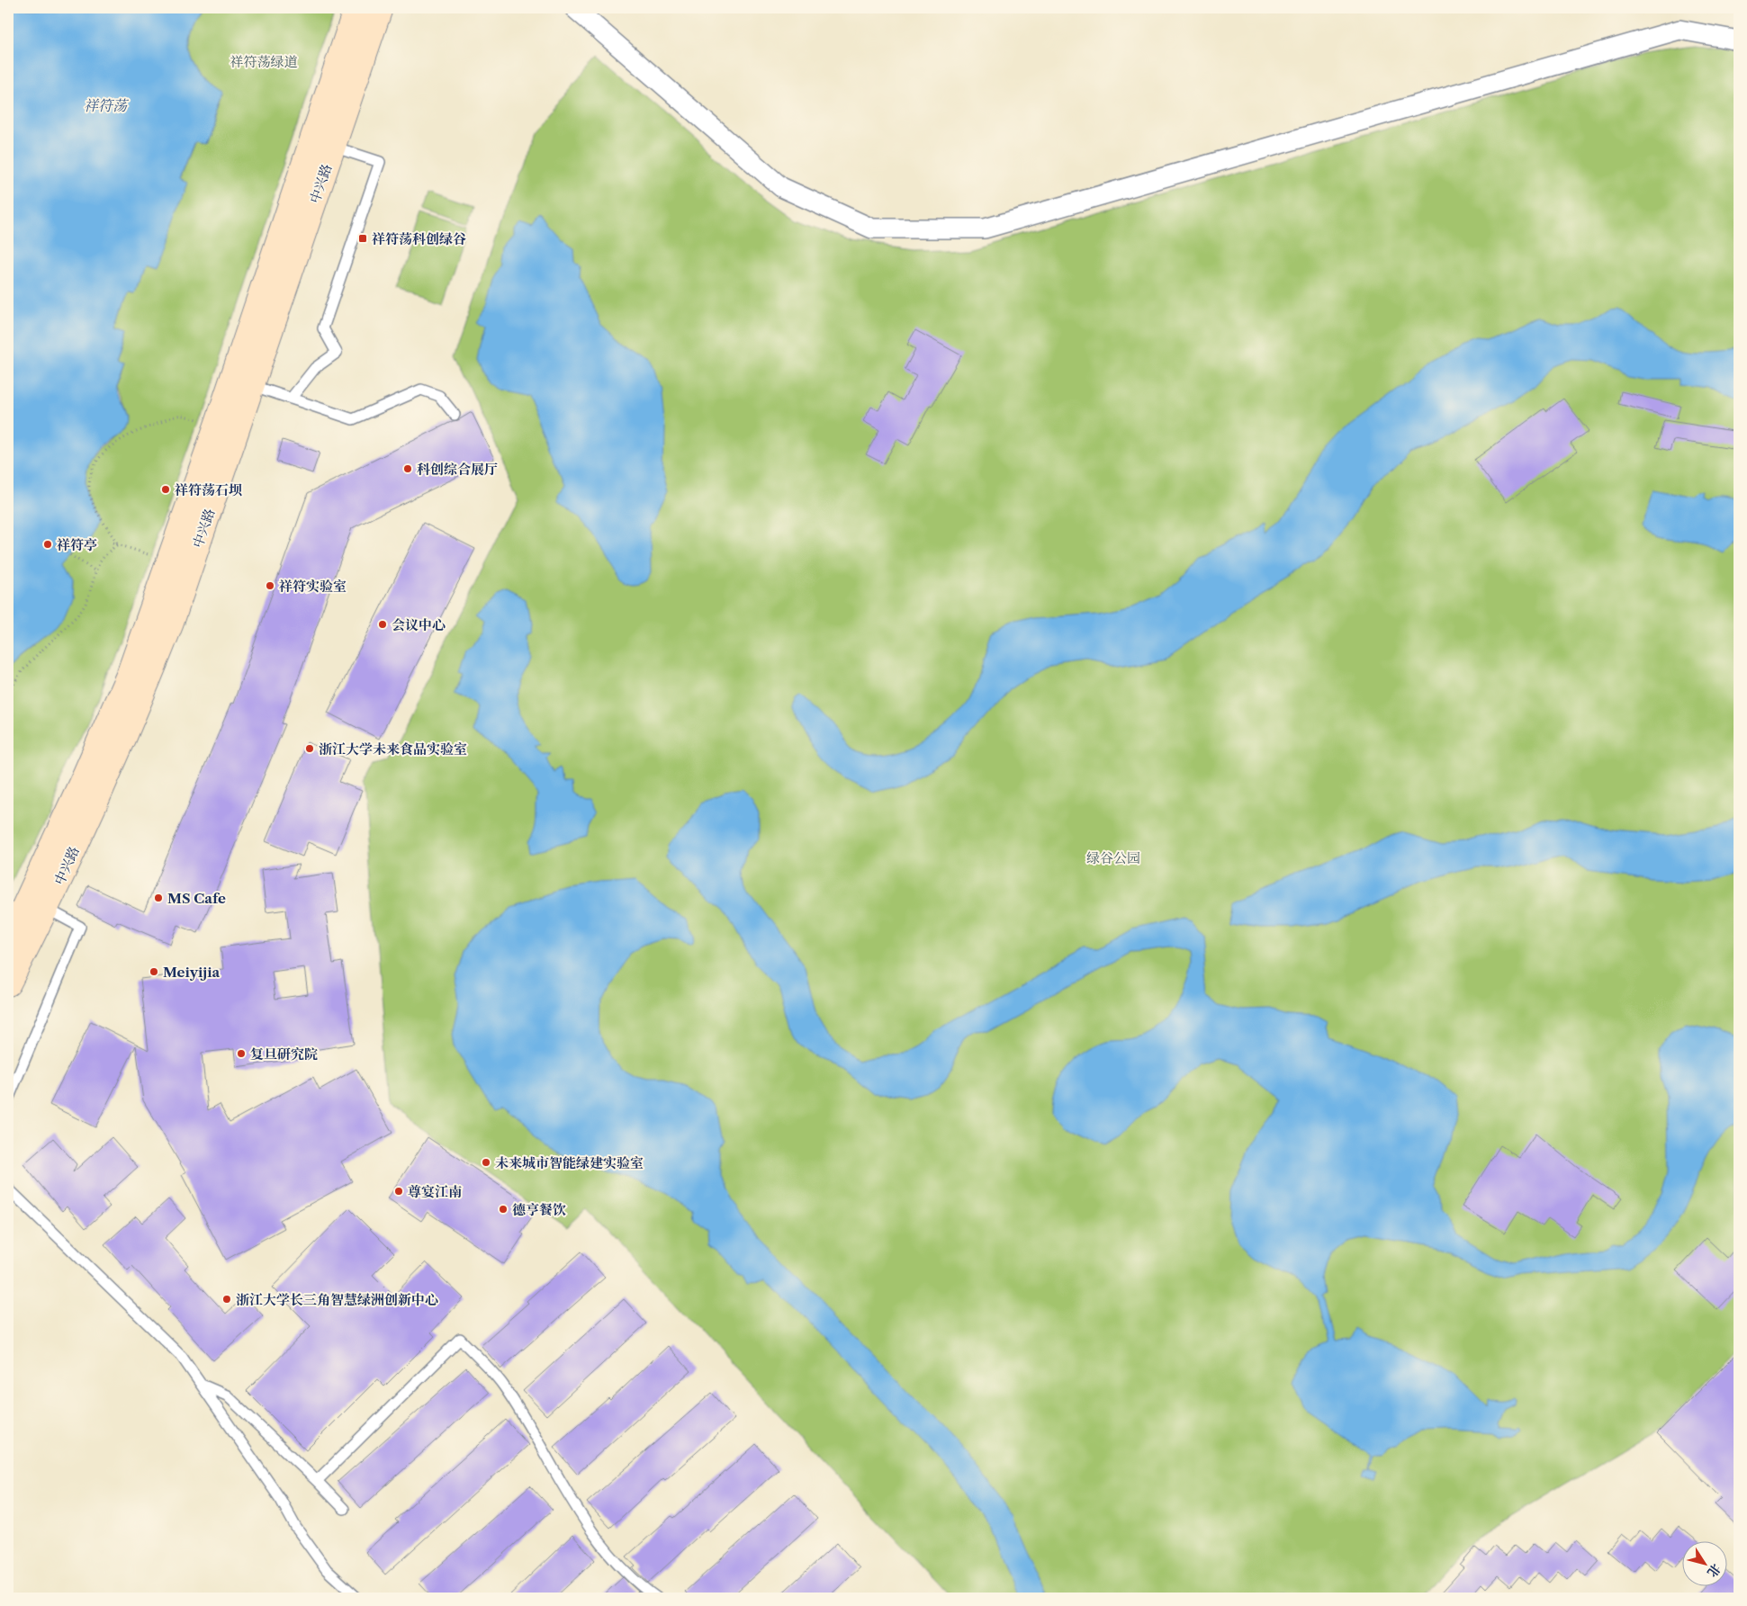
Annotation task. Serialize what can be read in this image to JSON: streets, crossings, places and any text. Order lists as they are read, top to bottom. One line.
{"streets":{"main road":["中兴路"]},"water":["祥符荡"],"parks":["祥符荡绿道","绿谷公园"],"places":{"transit":["祥符荡科创绿谷"],"other":["科创综合展厅","祥符荡石坝","祥符亭","祥符实验室","会议中心","浙江大学未来食品实验室","MS Cafe","Meiyijia","复旦研究院","未来城市智能绿建实验室","尊宴江南","德亨餐饮","浙江大学长三角智慧绿洲创新中心"]},"north":"bottom right"}
